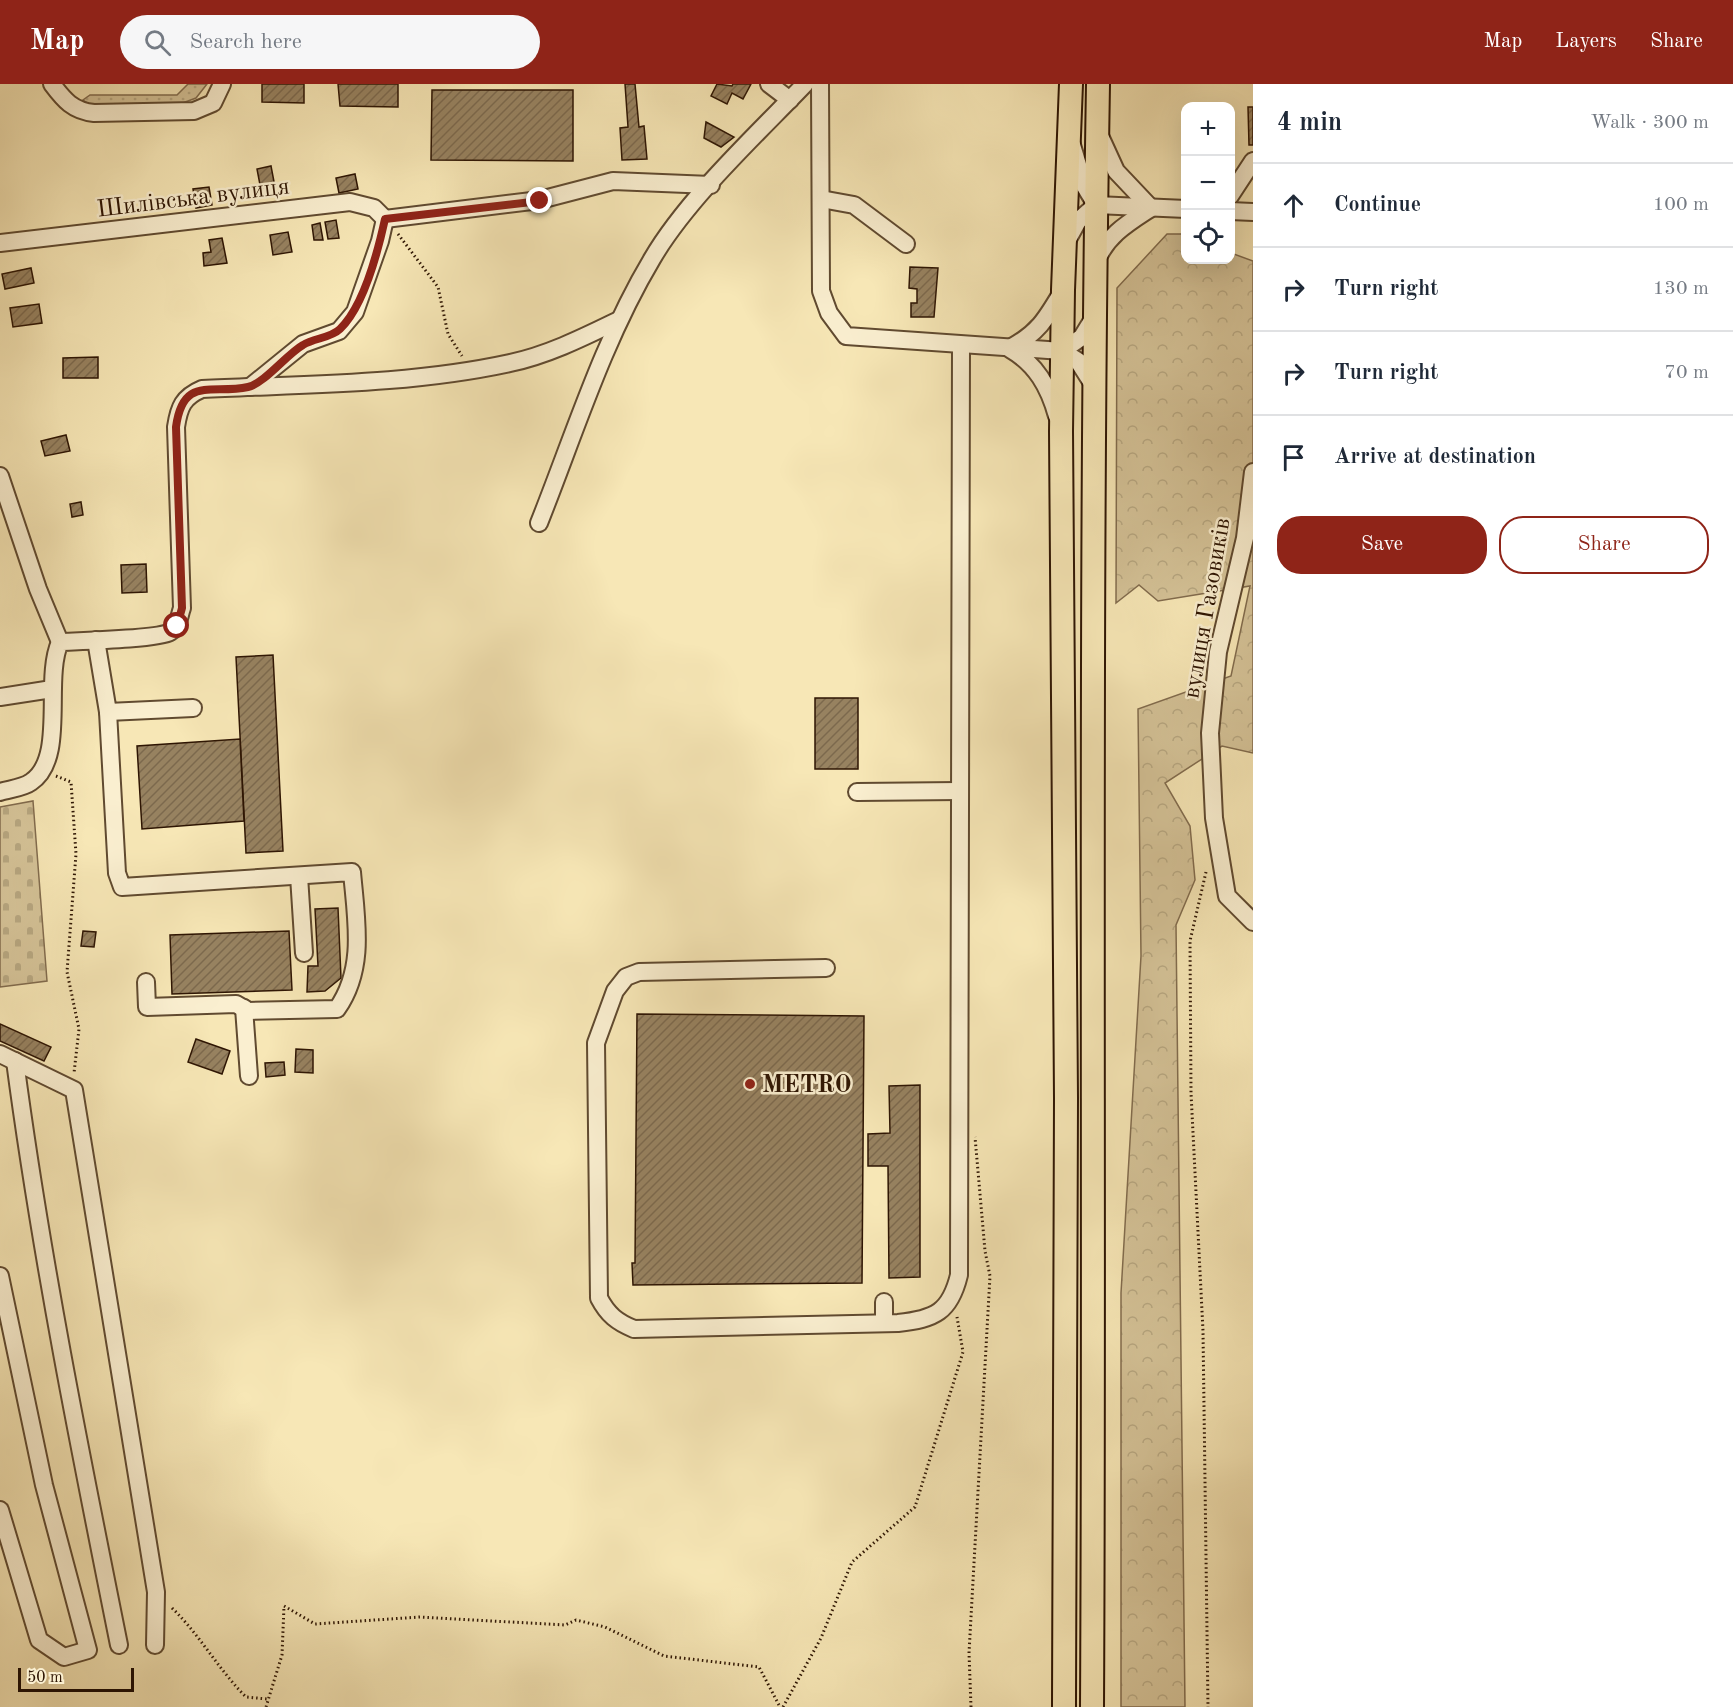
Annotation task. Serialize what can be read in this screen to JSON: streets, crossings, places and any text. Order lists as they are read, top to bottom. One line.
{"streets":{"street":["Шилівська вулиця","вулиця Газовиків"]},"places":["METRO"],"scale_bar":"50 m","page":{"header":"Map","search":"Search here","nav":["Map","Layers","Share"],"heading":["4 min","Walk · 300 m"],"map_buttons":["+","−"],"list":[["Continue","100 m"],["Turn right","130 m"],["Turn right","70 m"],"Arrive at destination"],"buttons":["Save","Share"],"scale":"50 m"}}
